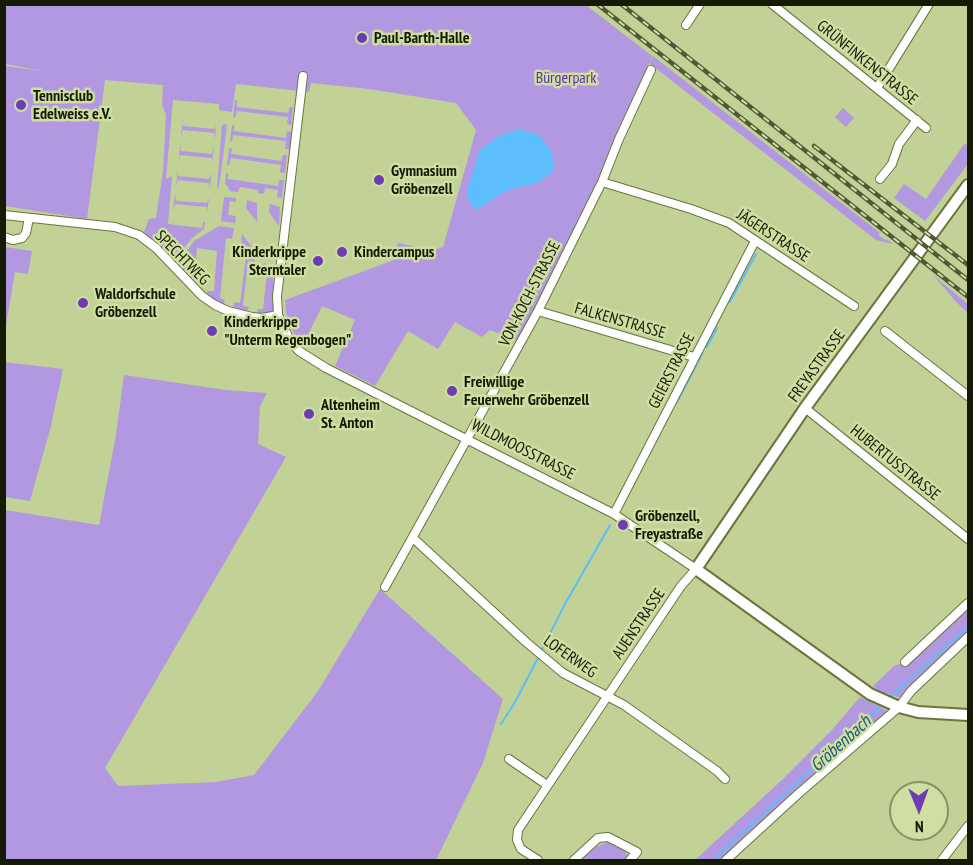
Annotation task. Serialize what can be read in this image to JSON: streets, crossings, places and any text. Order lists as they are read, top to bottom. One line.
{"streets":{"street":["GRÜNFINKENSTRASSE","JÄGERSTRASSE","SPECHTWEG","VON-KOCH-STRASSE","FALKENSTRASSE","FREYASTRASSE","GEIERSTRASSE","WILDMOOSSTRASSE","HUBERTUSSTRASSE","AUENSTRASSE","LOFERWEG"]},"crossings":[["JÄGERSTRASSE","VON-KOCH-STRASSE"],["JÄGERSTRASSE","GEIERSTRASSE"],["SPECHTWEG","WILDMOOSSTRASSE"],["VON-KOCH-STRASSE","FALKENSTRASSE"],["VON-KOCH-STRASSE","WILDMOOSSTRASSE"],["VON-KOCH-STRASSE","LOFERWEG"],["FALKENSTRASSE","GEIERSTRASSE"],["FREYASTRASSE","WILDMOOSSTRASSE"],["FREYASTRASSE","HUBERTUSSTRASSE"],["FREYASTRASSE","AUENSTRASSE"],["GEIERSTRASSE","WILDMOOSSTRASSE"],["WILDMOOSSTRASSE","AUENSTRASSE"],["AUENSTRASSE","LOFERWEG"]],"water":["Gröbenbach"],"parks":["Bürgerpark"],"places":["Paul-Barth-Halle","Tennisclub Edelweiss e.V.","Gymnasium Gröbenzell","Kindercampus","Kinderkrippe Sterntaler","Waldorfschule Gröbenzell","Kinderkrippe \"Unterm Regenbogen\"","Freiwillige Feuerwehr Gröbenzell","Altenheim St. Anton","Gröbenzell, Freyastraße"],"north":"bottom"}
